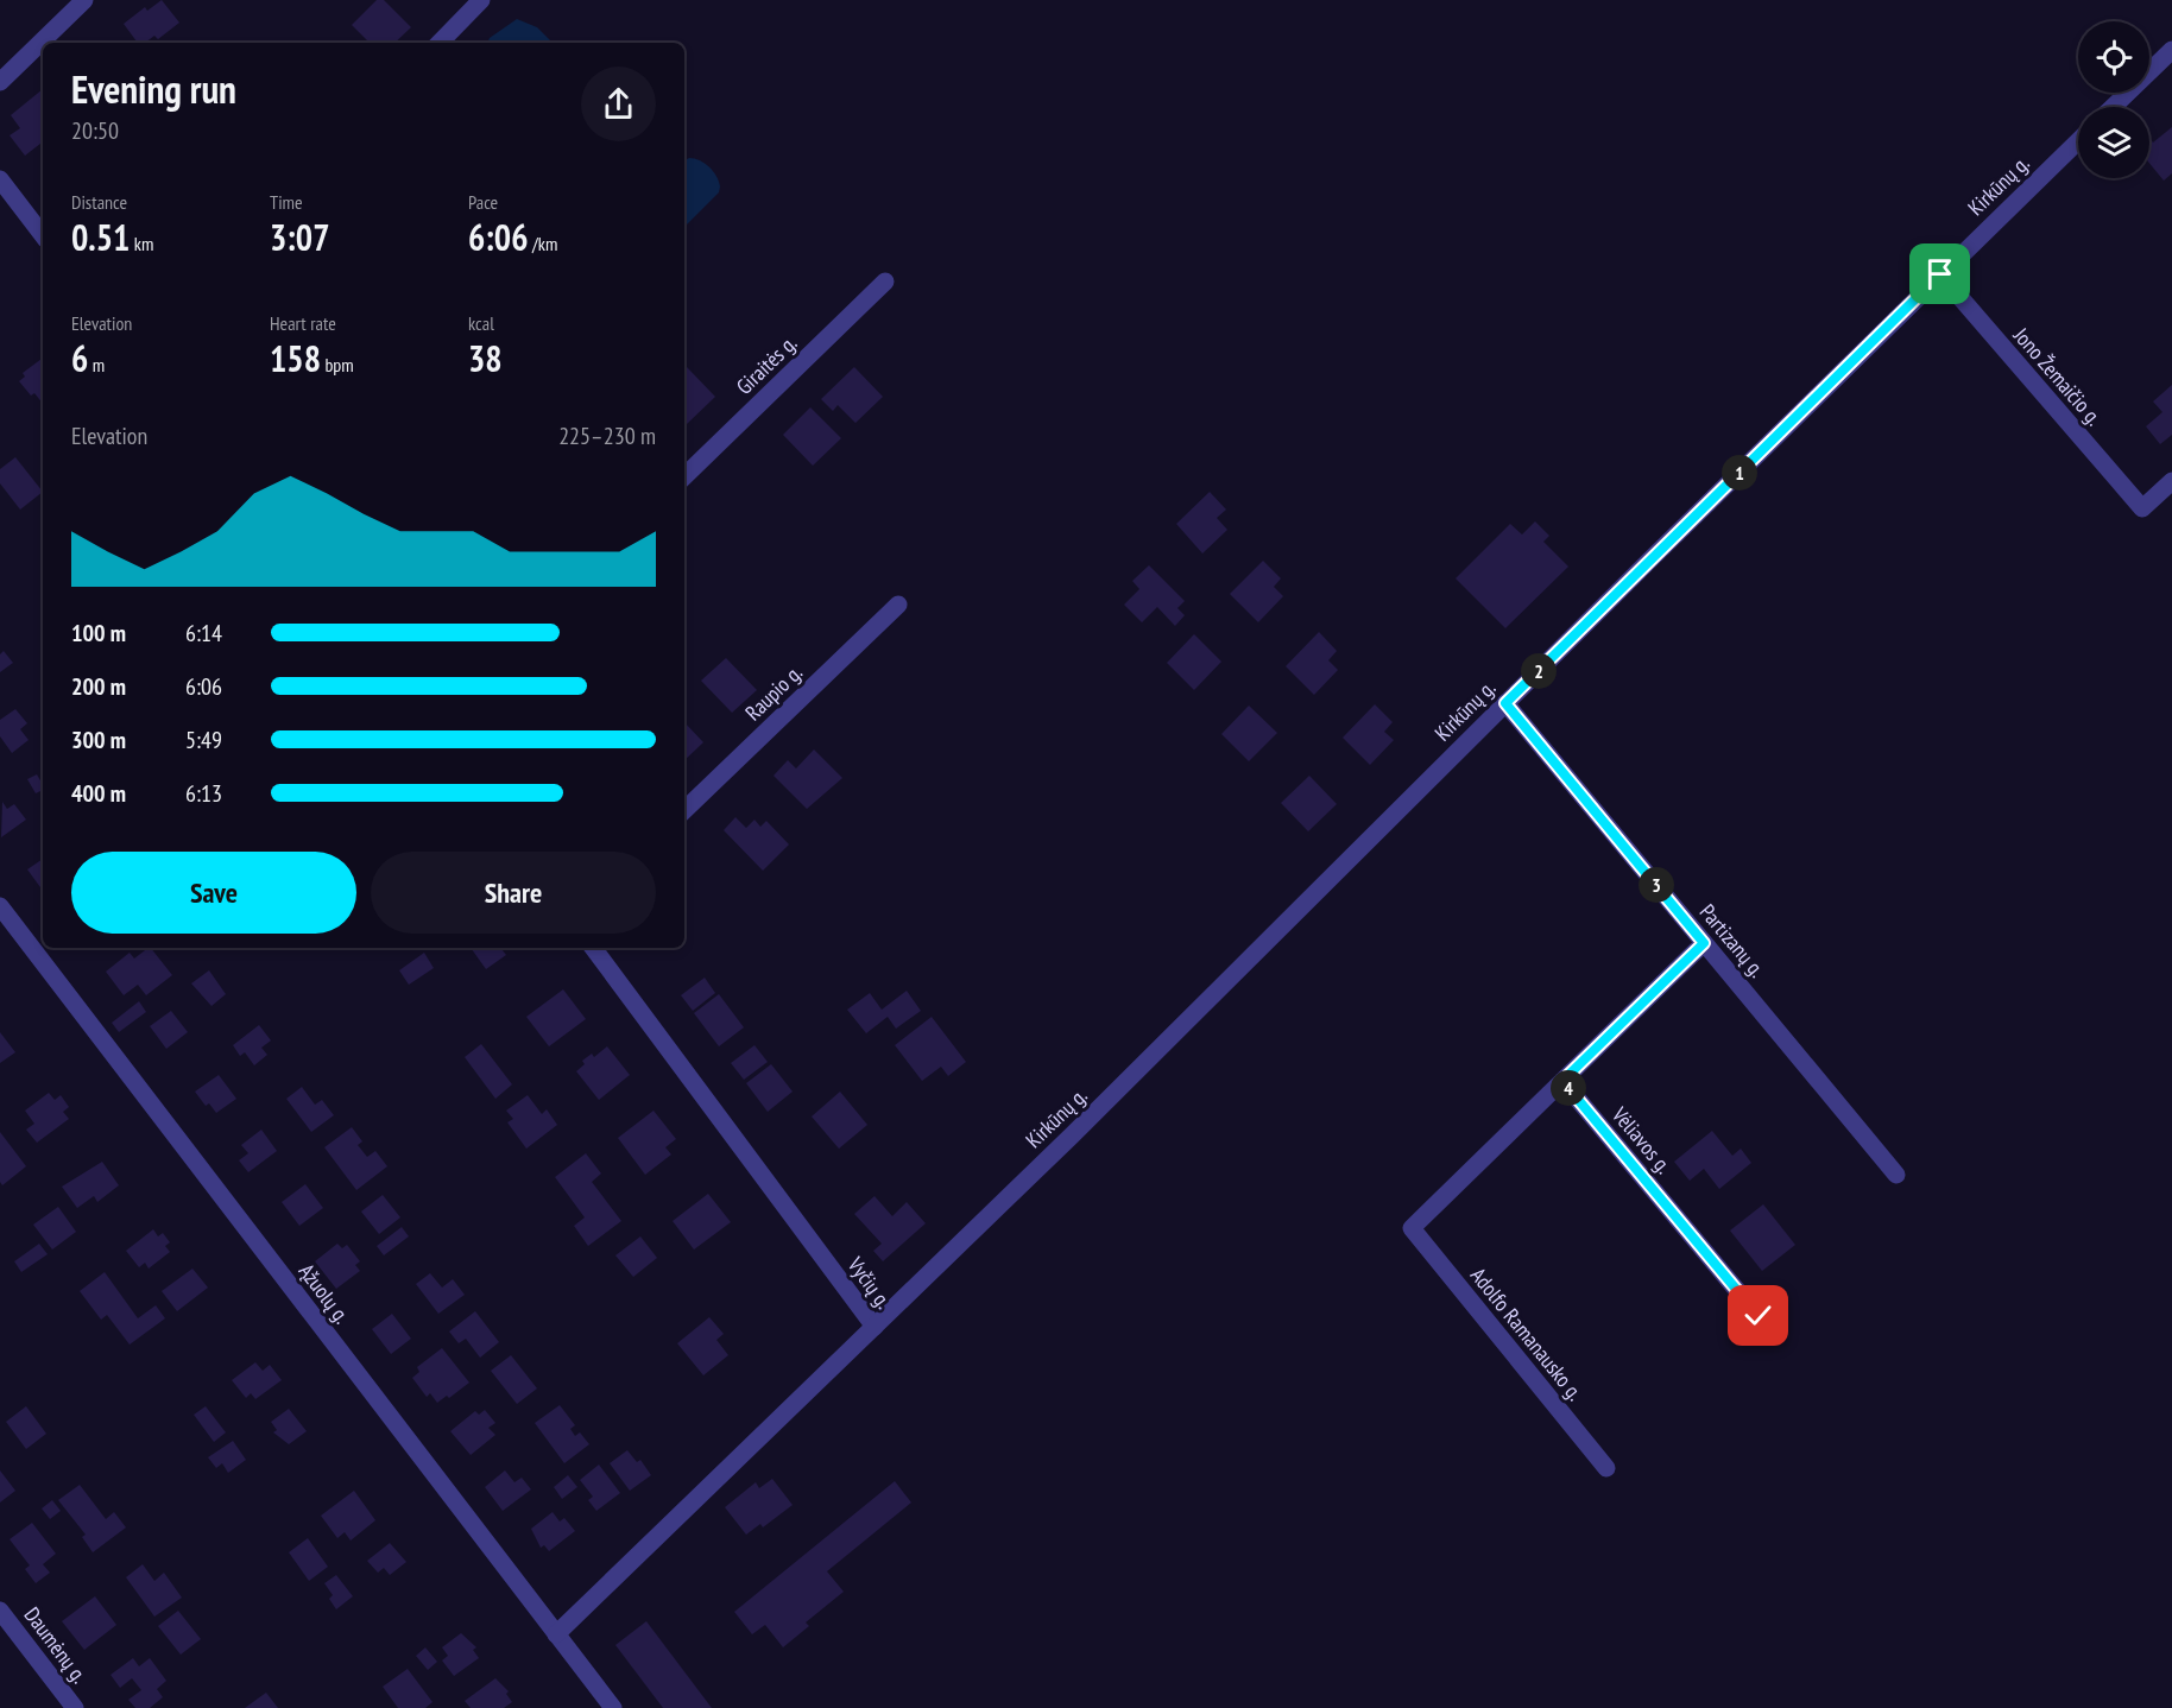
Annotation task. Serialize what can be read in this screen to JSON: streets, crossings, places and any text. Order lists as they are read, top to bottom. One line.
{"streets":{"street":["Kirkūnų g.","Giraitės g.","Jono Žemaičio g.","Raupio g.","Partizanų g.","Vėliavos g.","Vyčių g.","Ąžuolų g.","Adolfo Ramanausko g.","Daumėnų g."]},"crossings":[["Kirkūnų g.","Jono Žemaičio g."],["Kirkūnų g.","Partizanų g."],["Kirkūnų g.","Vyčių g."],["Vėliavos g.","Adolfo Ramanausko g."],["Vyčių g.","Ąžuolų g."]],"page":{"heading":["Evening run","20:50"],"stats":[["Distance","0.51 km"],["Time","3:07"],["Pace","6:06 /km"],["Elevation","6 m"],["Heart rate","158 bpm"],["kcal","38"]],"chart":["Elevation","225–230 m"],"pins":["1","2","3","4"],"list":[{"name":"100 m","note":"6:14"},{"name":"200 m","note":"6:06"},{"name":"300 m","note":"5:49"},{"name":"400 m","note":"6:13"}],"buttons":["Save","Share"]}}
